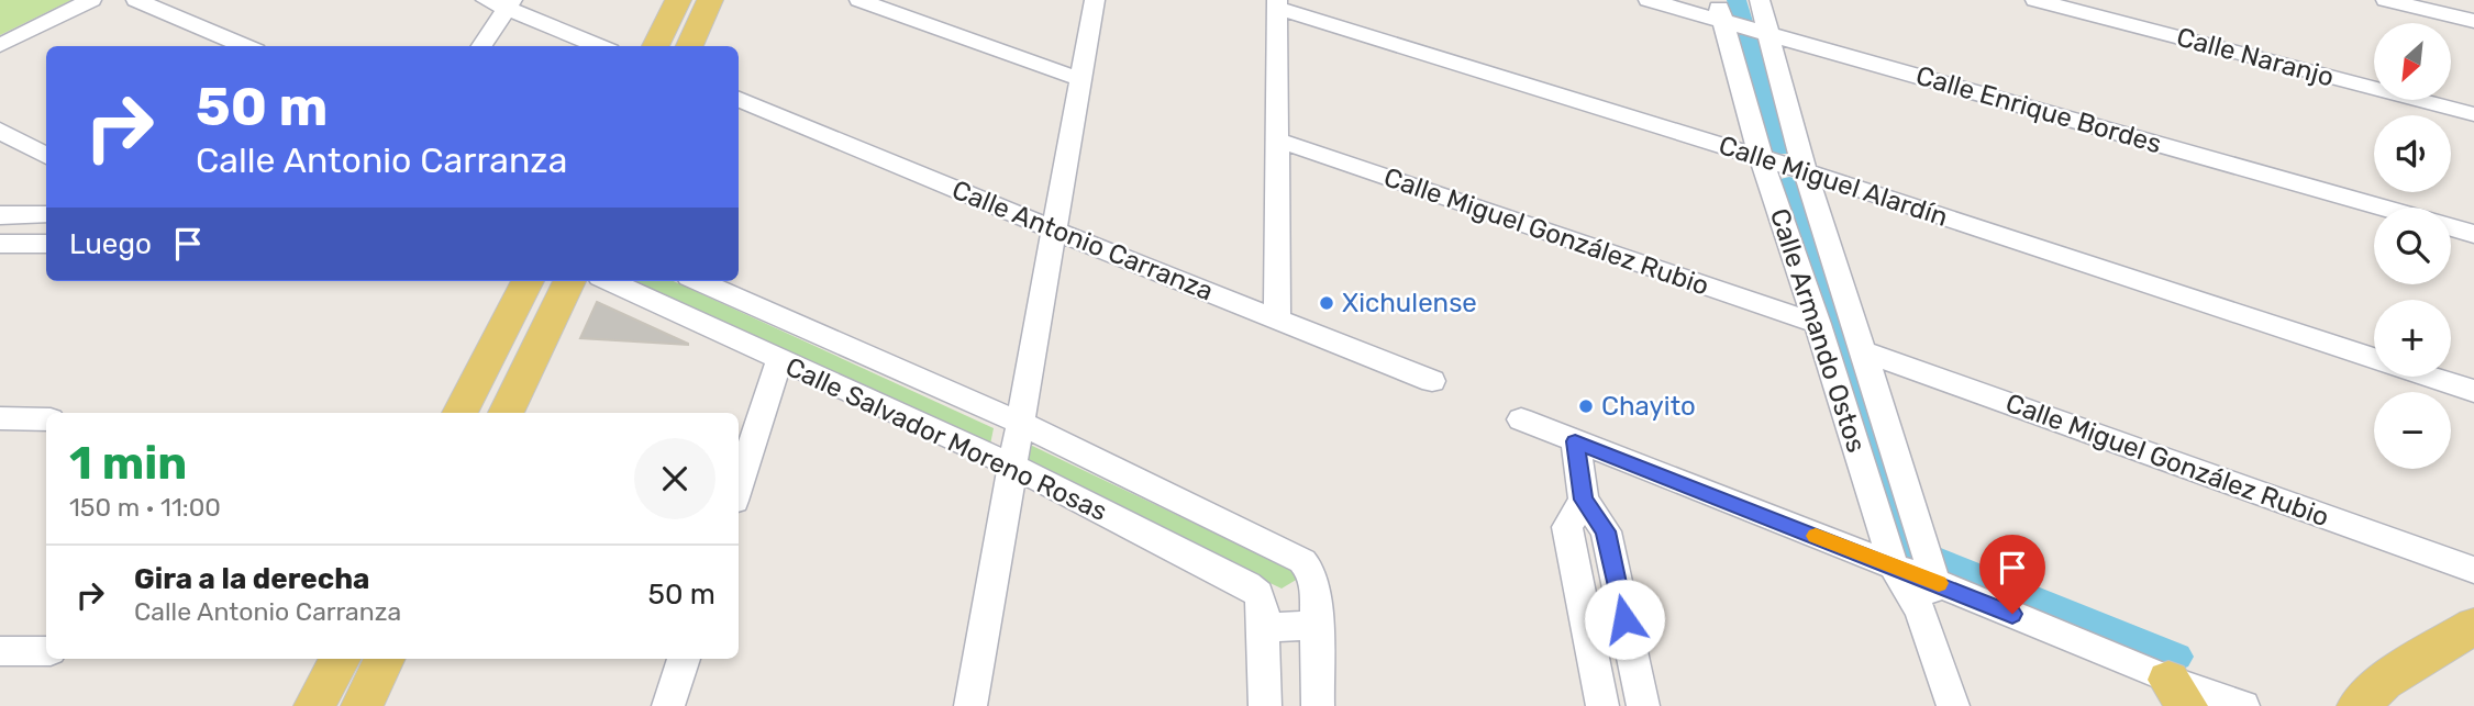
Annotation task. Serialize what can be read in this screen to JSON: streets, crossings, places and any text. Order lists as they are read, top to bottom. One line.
{"streets":{"street":["Calle Naranjo","Calle Enrique Bordes","Calle Miguel Alardín","Calle Miguel González Rubio","Calle Antonio Carranza","Calle Armando Ostos","Calle Salvador Moreno Rosas"]},"crossings":[["Calle Enrique Bordes","Calle Armando Ostos"],["Calle Miguel Alardín","Calle Armando Ostos"],["Calle Miguel González Rubio","Calle Armando Ostos"]],"places":["Xichulense","Chayito"],"north":"bottom left","page":{"map_buttons":["+","−"],"turn":["50 m","Calle Antonio Carranza"],"then":"Luego","heading":["1 min","150 m · 11:00"],"list":[{"name":"Gira a la derecha","note":"Calle Antonio Carranza","value":"50 m"}]}}
